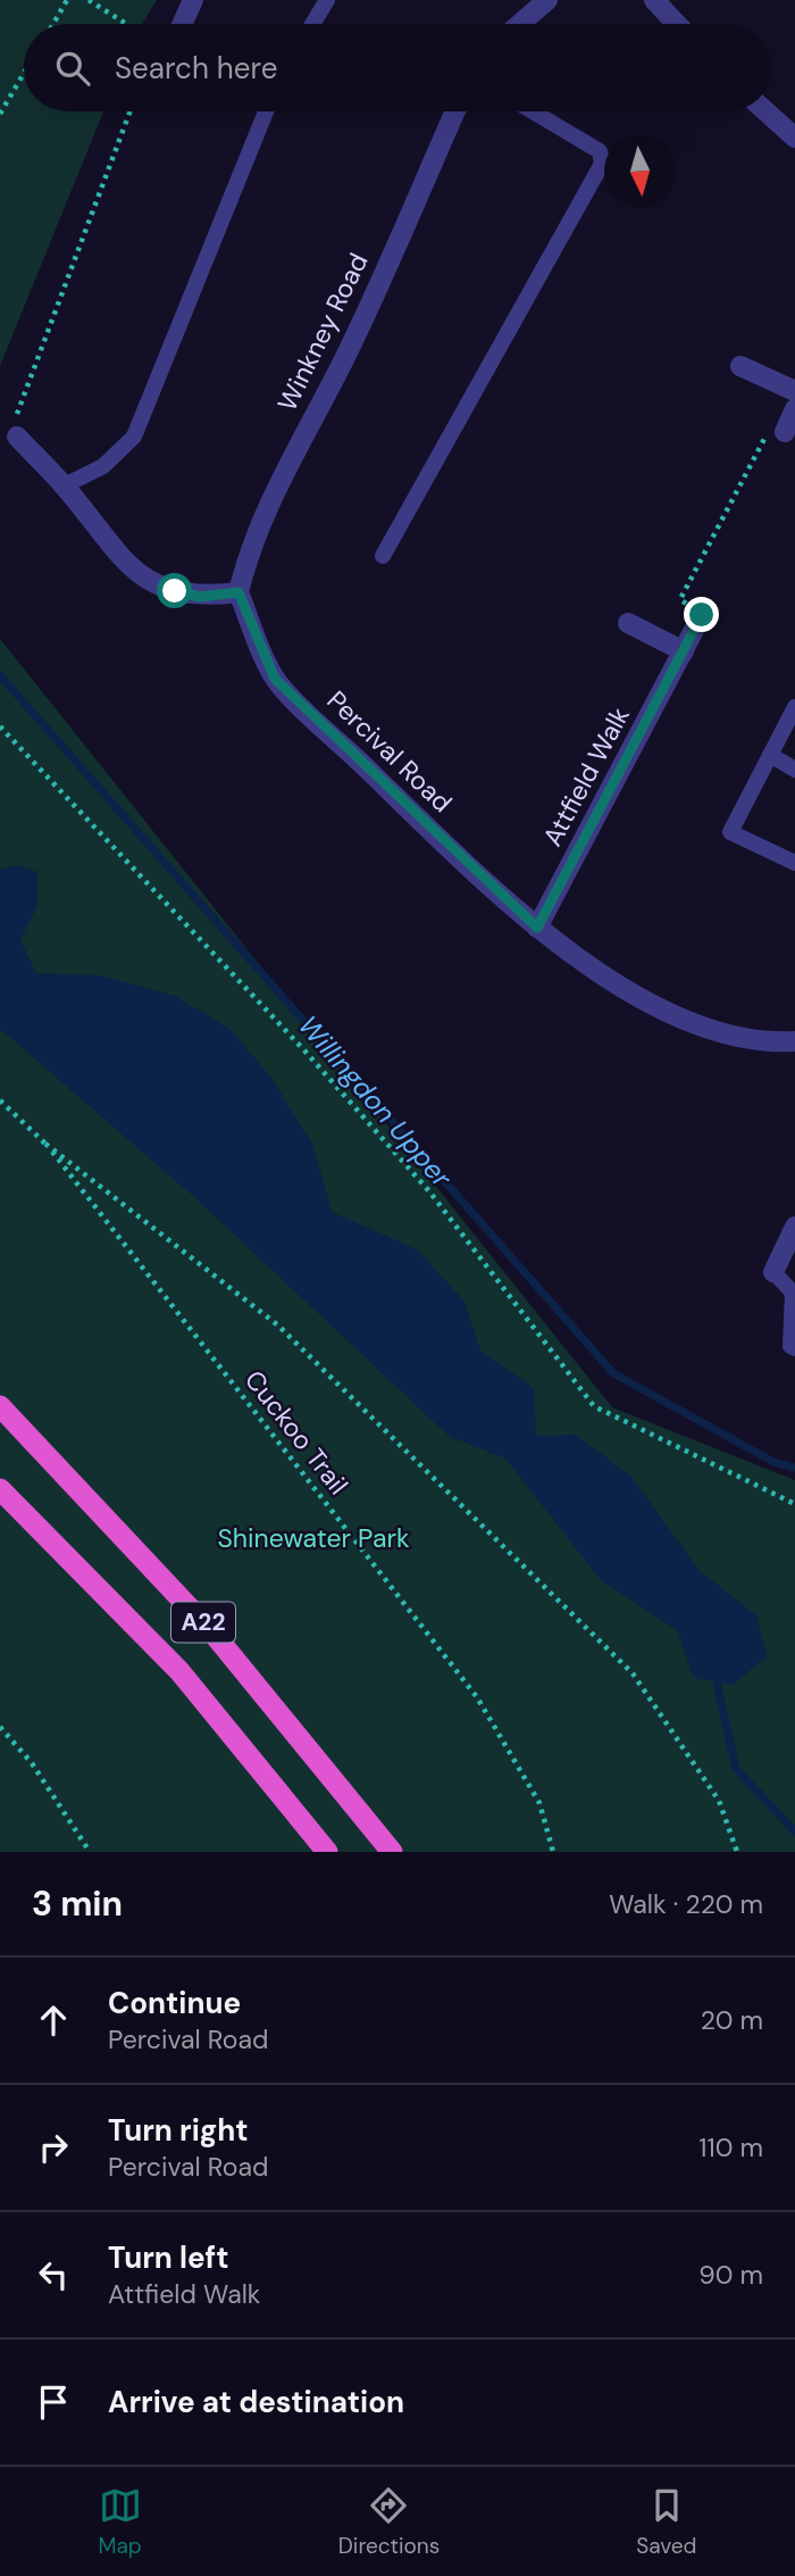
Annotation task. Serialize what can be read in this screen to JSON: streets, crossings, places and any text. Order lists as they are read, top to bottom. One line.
{"streets":{"highway":["A22"],"street":["Winkney Road","Percival Road","Attfield Walk"],"path":["Cuckoo Trail"]},"crossings":[["Winkney Road","Percival Road"],["Percival Road","Attfield Walk"]],"water":["Willingdon Upper"],"parks":["Shinewater Park"],"north":"bottom","page":{"search":"Search here","heading":["3 min","Walk · 220 m"],"list":[["Continue","Percival Road","20 m"],["Turn right","Percival Road","110 m"],["Turn left","Attfield Walk","90 m"],"Arrive at destination"],"nav":["Map","Directions","Saved"]}}
